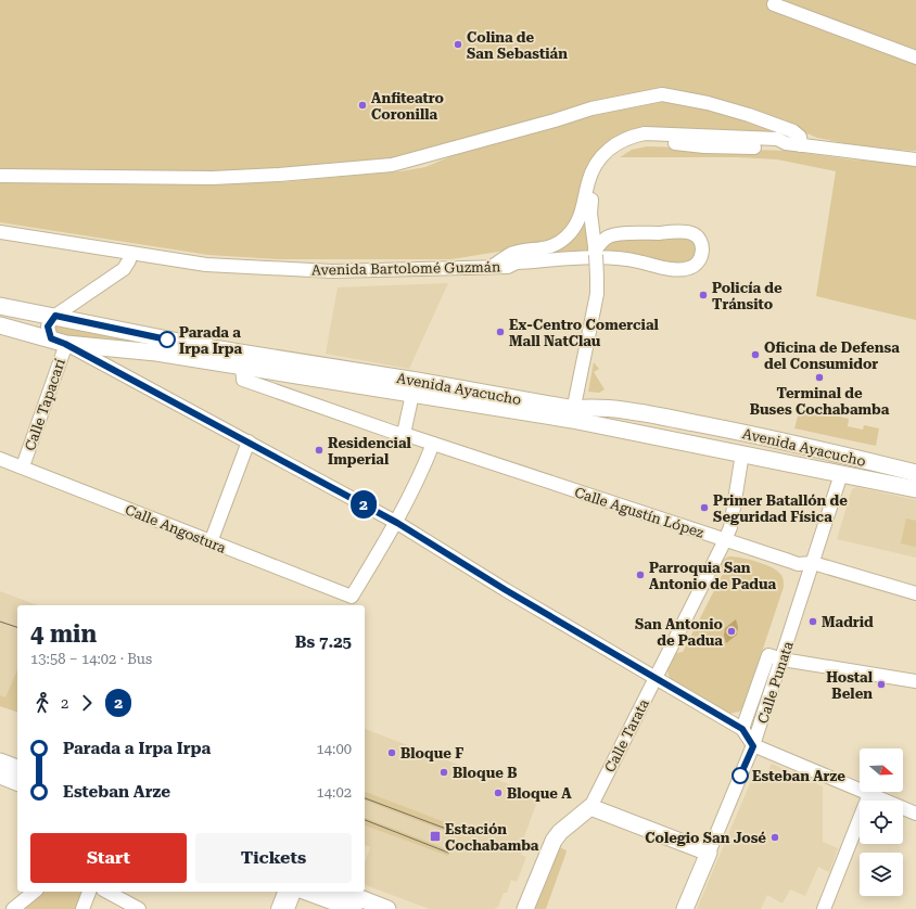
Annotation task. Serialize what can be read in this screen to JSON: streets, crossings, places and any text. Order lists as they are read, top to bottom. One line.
{"streets":{"main road":["Avenida Ayacucho","Calle Punata","Calle Tarata"],"street":["Avenida Bartolomé Guzmán","Calle Tapacarí","Calle Agustín López","Calle Angostura"]},"crossings":[["Avenida Ayacucho","Calle Tapacarí"],["Avenida Ayacucho","Calle Agustín López"],["Avenida Ayacucho","Calle Punata"],["Avenida Ayacucho","Calle Tarata"],["Calle Tapacarí","Calle Angostura"],["Calle Agustín López","Calle Punata"],["Calle Agustín López","Calle Tarata"]],"places":{"other":["Colina de San Sebastián","Anfiteatro Coronilla","Policía de Tránsito","Ex-Centro Comercial Mall NatClau","Parada a Irpa Irpa","Oficina de Defensa del Consumidor","Terminal de Buses Cochabamba","Residencial Imperial","Primer Batallón de Seguridad Física","Parroquia San Antonio de Padua","Madrid","San Antonio de Padua","Hostal Belen","Bloque F","Bloque B","Esteban Arze","Bloque A","Colegio San José"],"transit":["Estación Cochabamba"]},"lines":["bus line 2"],"north":"right","page":{"on_map":"2","heading":["4 min","13:58 – 14:02 · Bus","Bs 7.25"],"legs":["2","2"],"list":[{"name":"Parada a Irpa Irpa","value":"14:00"},{"name":"Esteban Arze","value":"14:02"}],"buttons":["Start","Tickets"]}}
